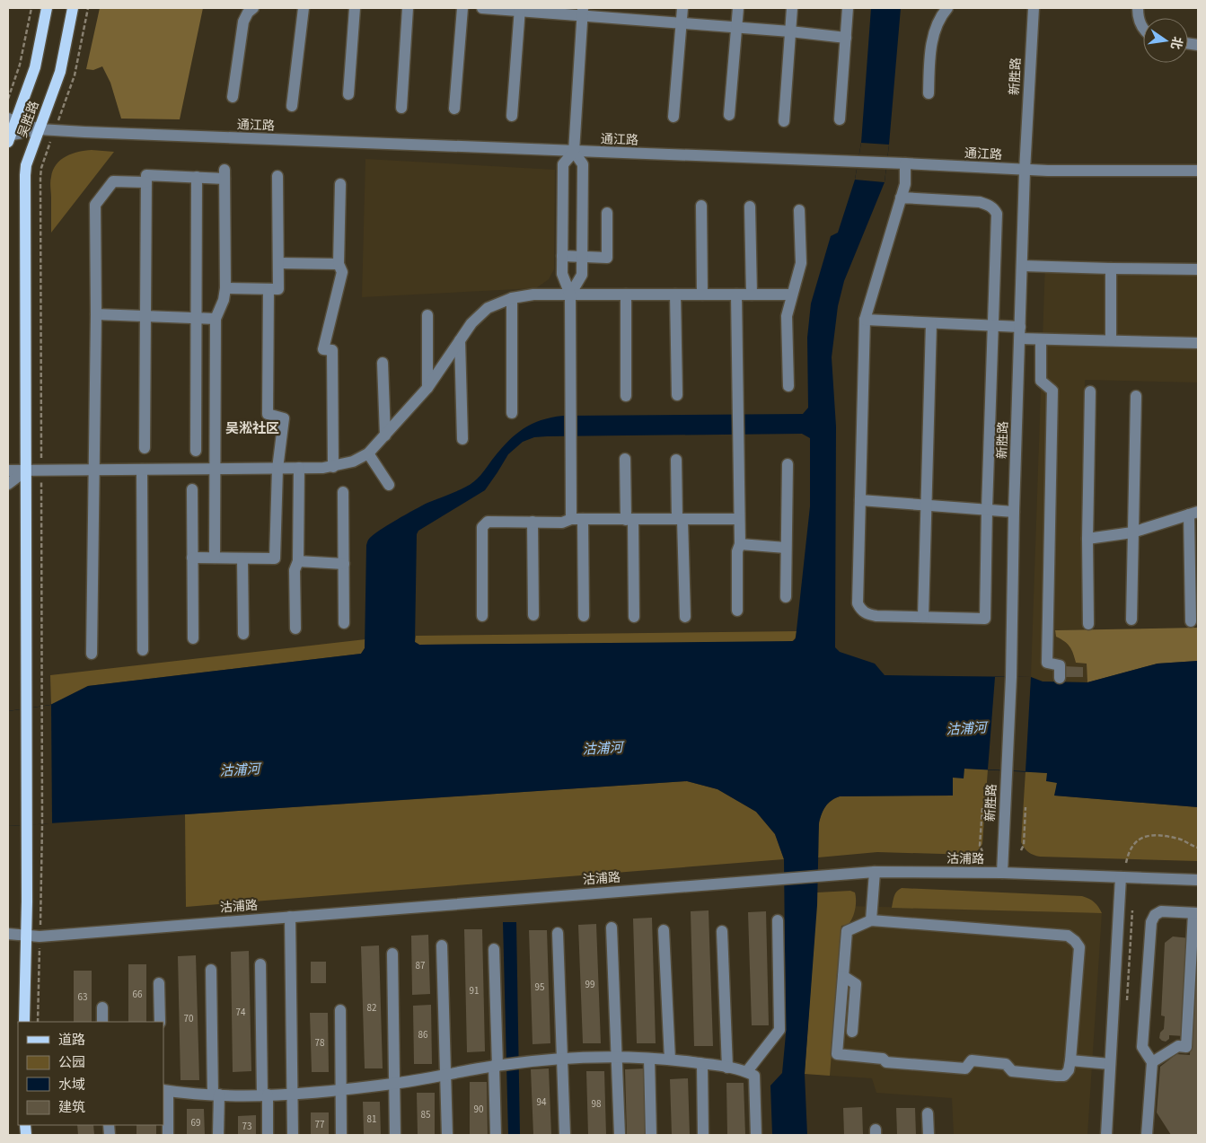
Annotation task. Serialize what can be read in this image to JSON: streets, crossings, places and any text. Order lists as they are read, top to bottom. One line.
{"streets":{"main road":["吴胜路"],"street":["新胜路","通江路","沽浦路"]},"crossings":[["新胜路","通江路"],["新胜路","沽浦路"],["吴胜路","通江路"],["吴胜路","沽浦路"]],"districts":["吴淞社区"],"water":["沽浦河"],"house_numbers":["87","99","95","91","66","63","82","74","70","86","78","94","98","90","85","81","69","77","73"],"legend":["道路","公园","水域","建筑"],"north":"right"}
